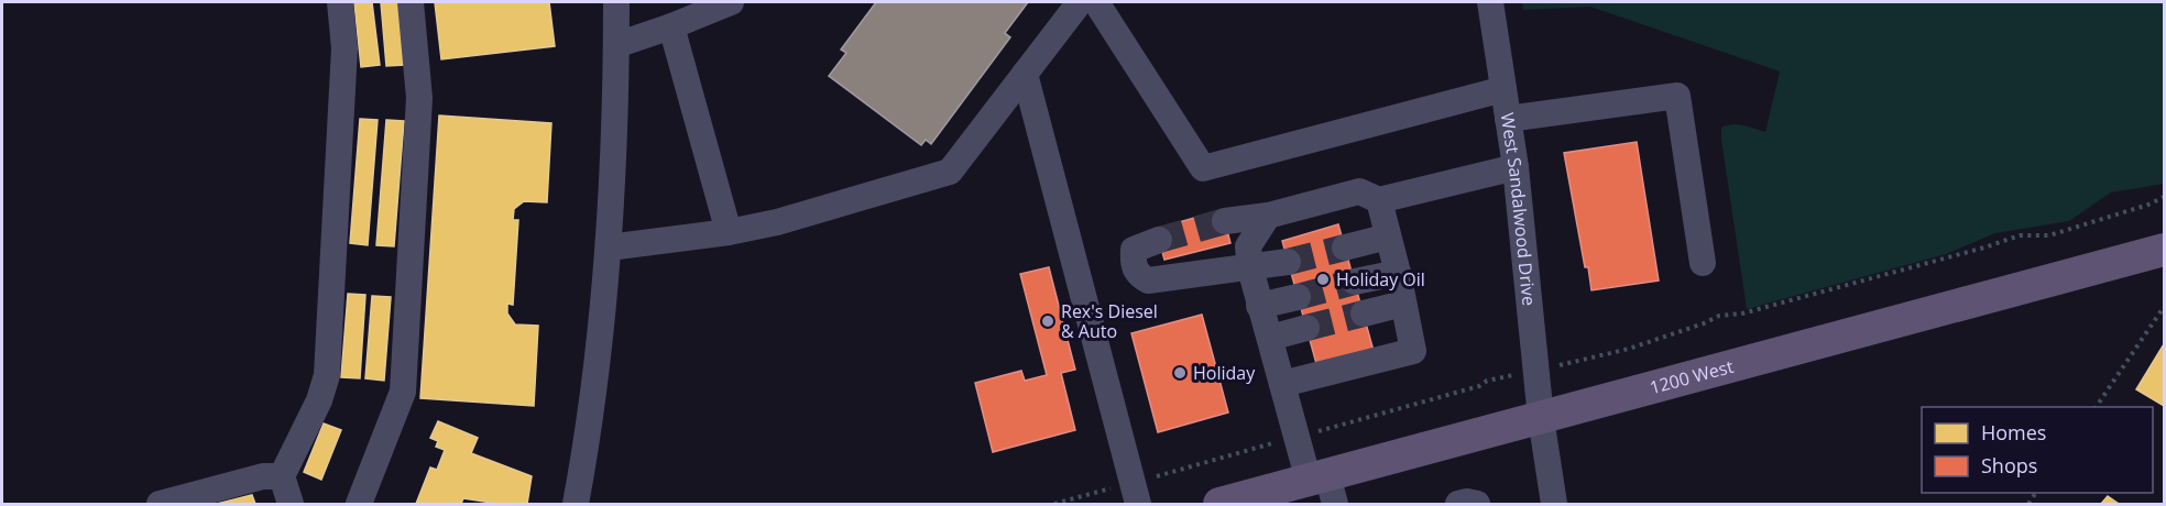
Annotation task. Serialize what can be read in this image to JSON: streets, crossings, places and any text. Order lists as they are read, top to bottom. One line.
{"streets":{"main road":["1200 West"],"street":["West Sandalwood Drive"]},"crossings":[["West Sandalwood Drive","1200 West"]],"places":["Holiday Oil","Rex's Diesel & Auto","Holiday"],"legend":["Homes","Shops"]}
